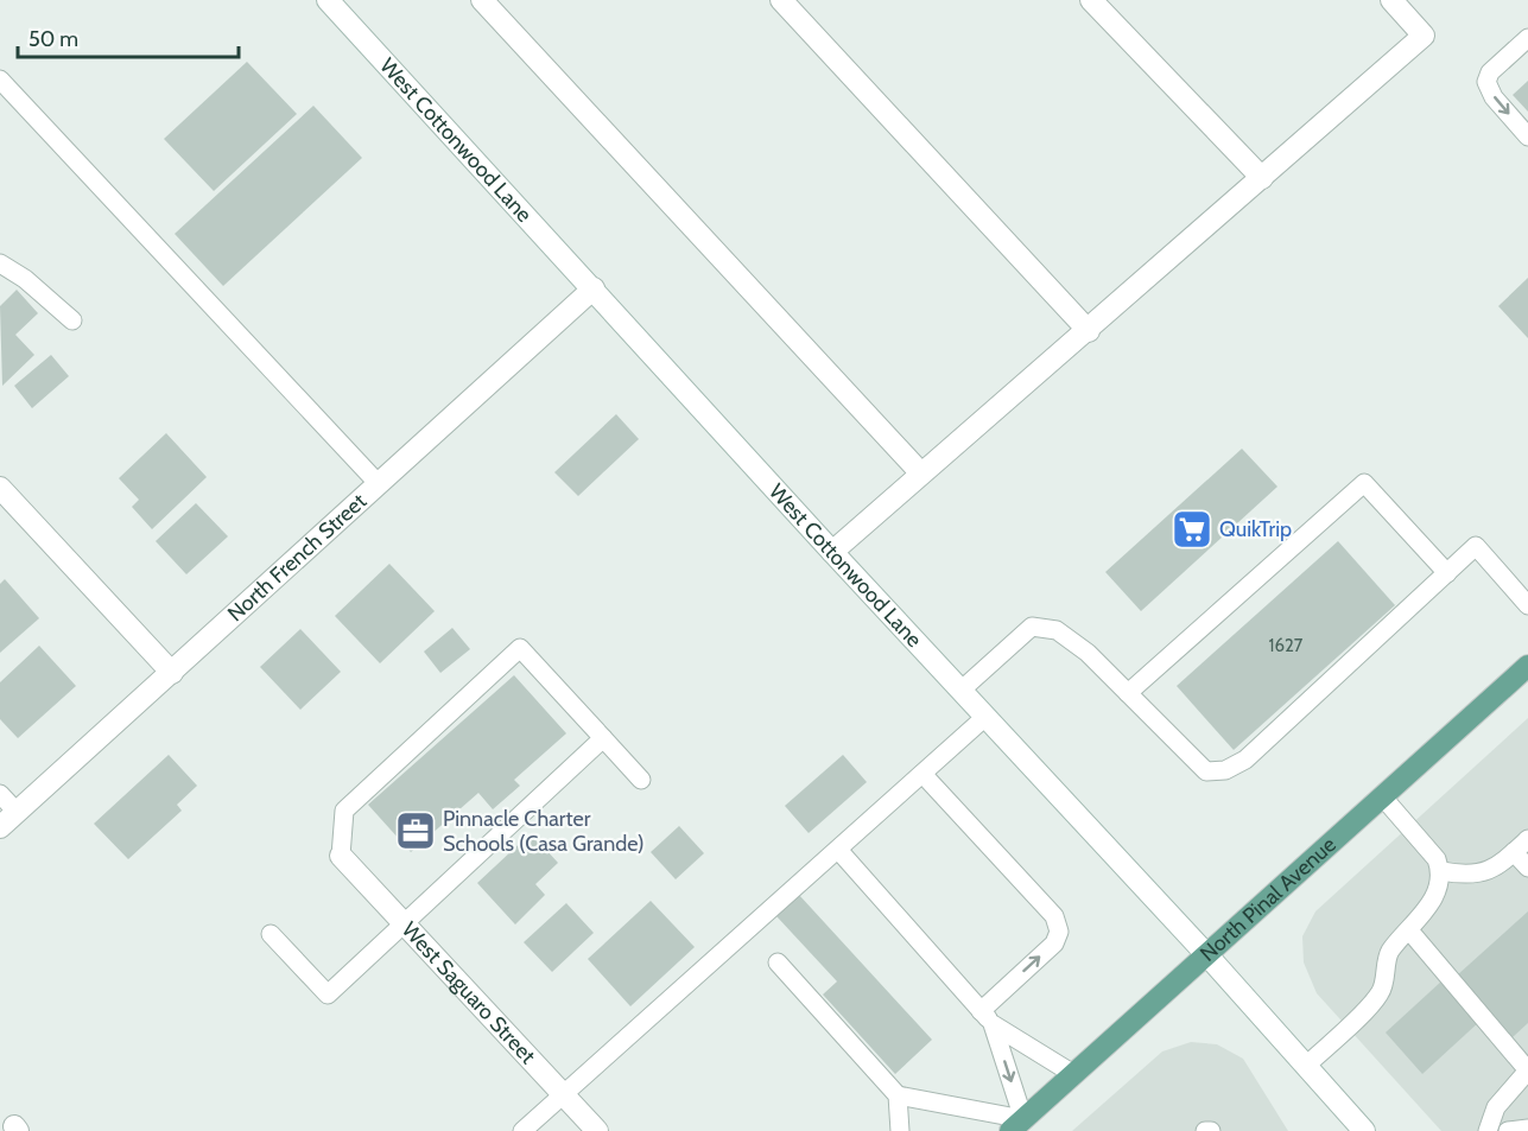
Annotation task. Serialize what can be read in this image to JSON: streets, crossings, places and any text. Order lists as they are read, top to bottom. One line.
{"streets":{"main road":["North Pinal Avenue"],"street":["West Cottonwood Lane","North French Street","West Saguaro Street"]},"crossings":[["West Cottonwood Lane","North French Street"],["West Cottonwood Lane","North Pinal Avenue"]],"places":{"supermarket":["QuikTrip"],"office":["Pinnacle Charter Schools (Casa Grande)"]},"house_numbers":["1627"],"scale_bar":"50 m"}
